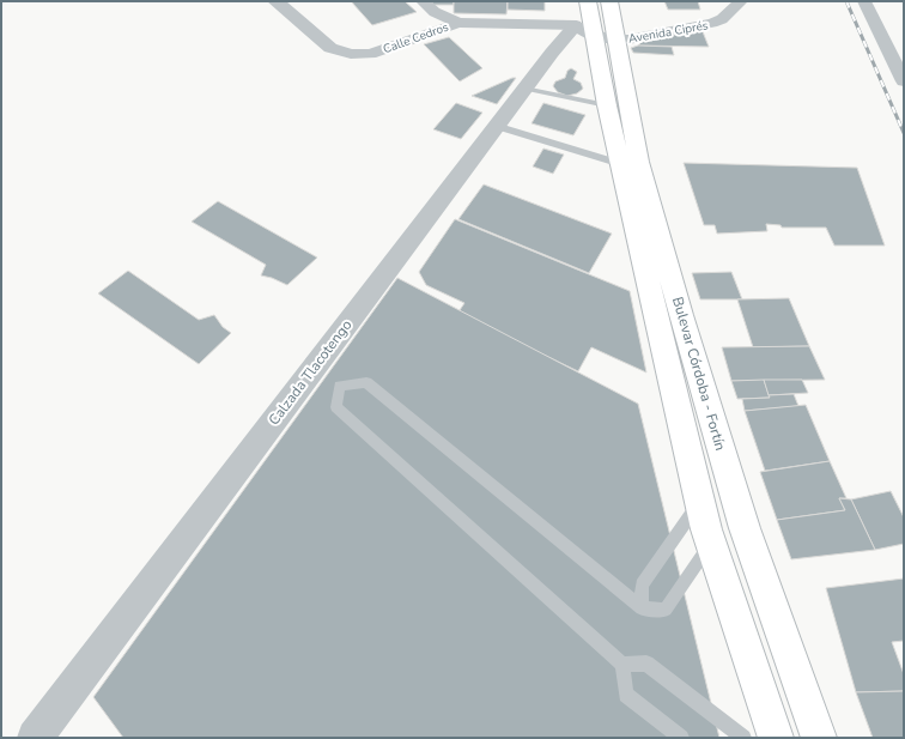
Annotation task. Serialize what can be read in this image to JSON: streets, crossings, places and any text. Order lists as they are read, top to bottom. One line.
{"streets":{"main road":["Bulevar Córdoba - Fortín"],"street":["Avenida Ciprés","Calle Cedros","Calzada Tlacotengo"]},"crossings":[["Avenida Ciprés","Calle Cedros"],["Avenida Ciprés","Calzada Tlacotengo"],["Avenida Ciprés","Bulevar Córdoba - Fortín"],["Calle Cedros","Calzada Tlacotengo"],["Calle Cedros","Bulevar Córdoba - Fortín"],["Calzada Tlacotengo","Bulevar Córdoba - Fortín"]]}
